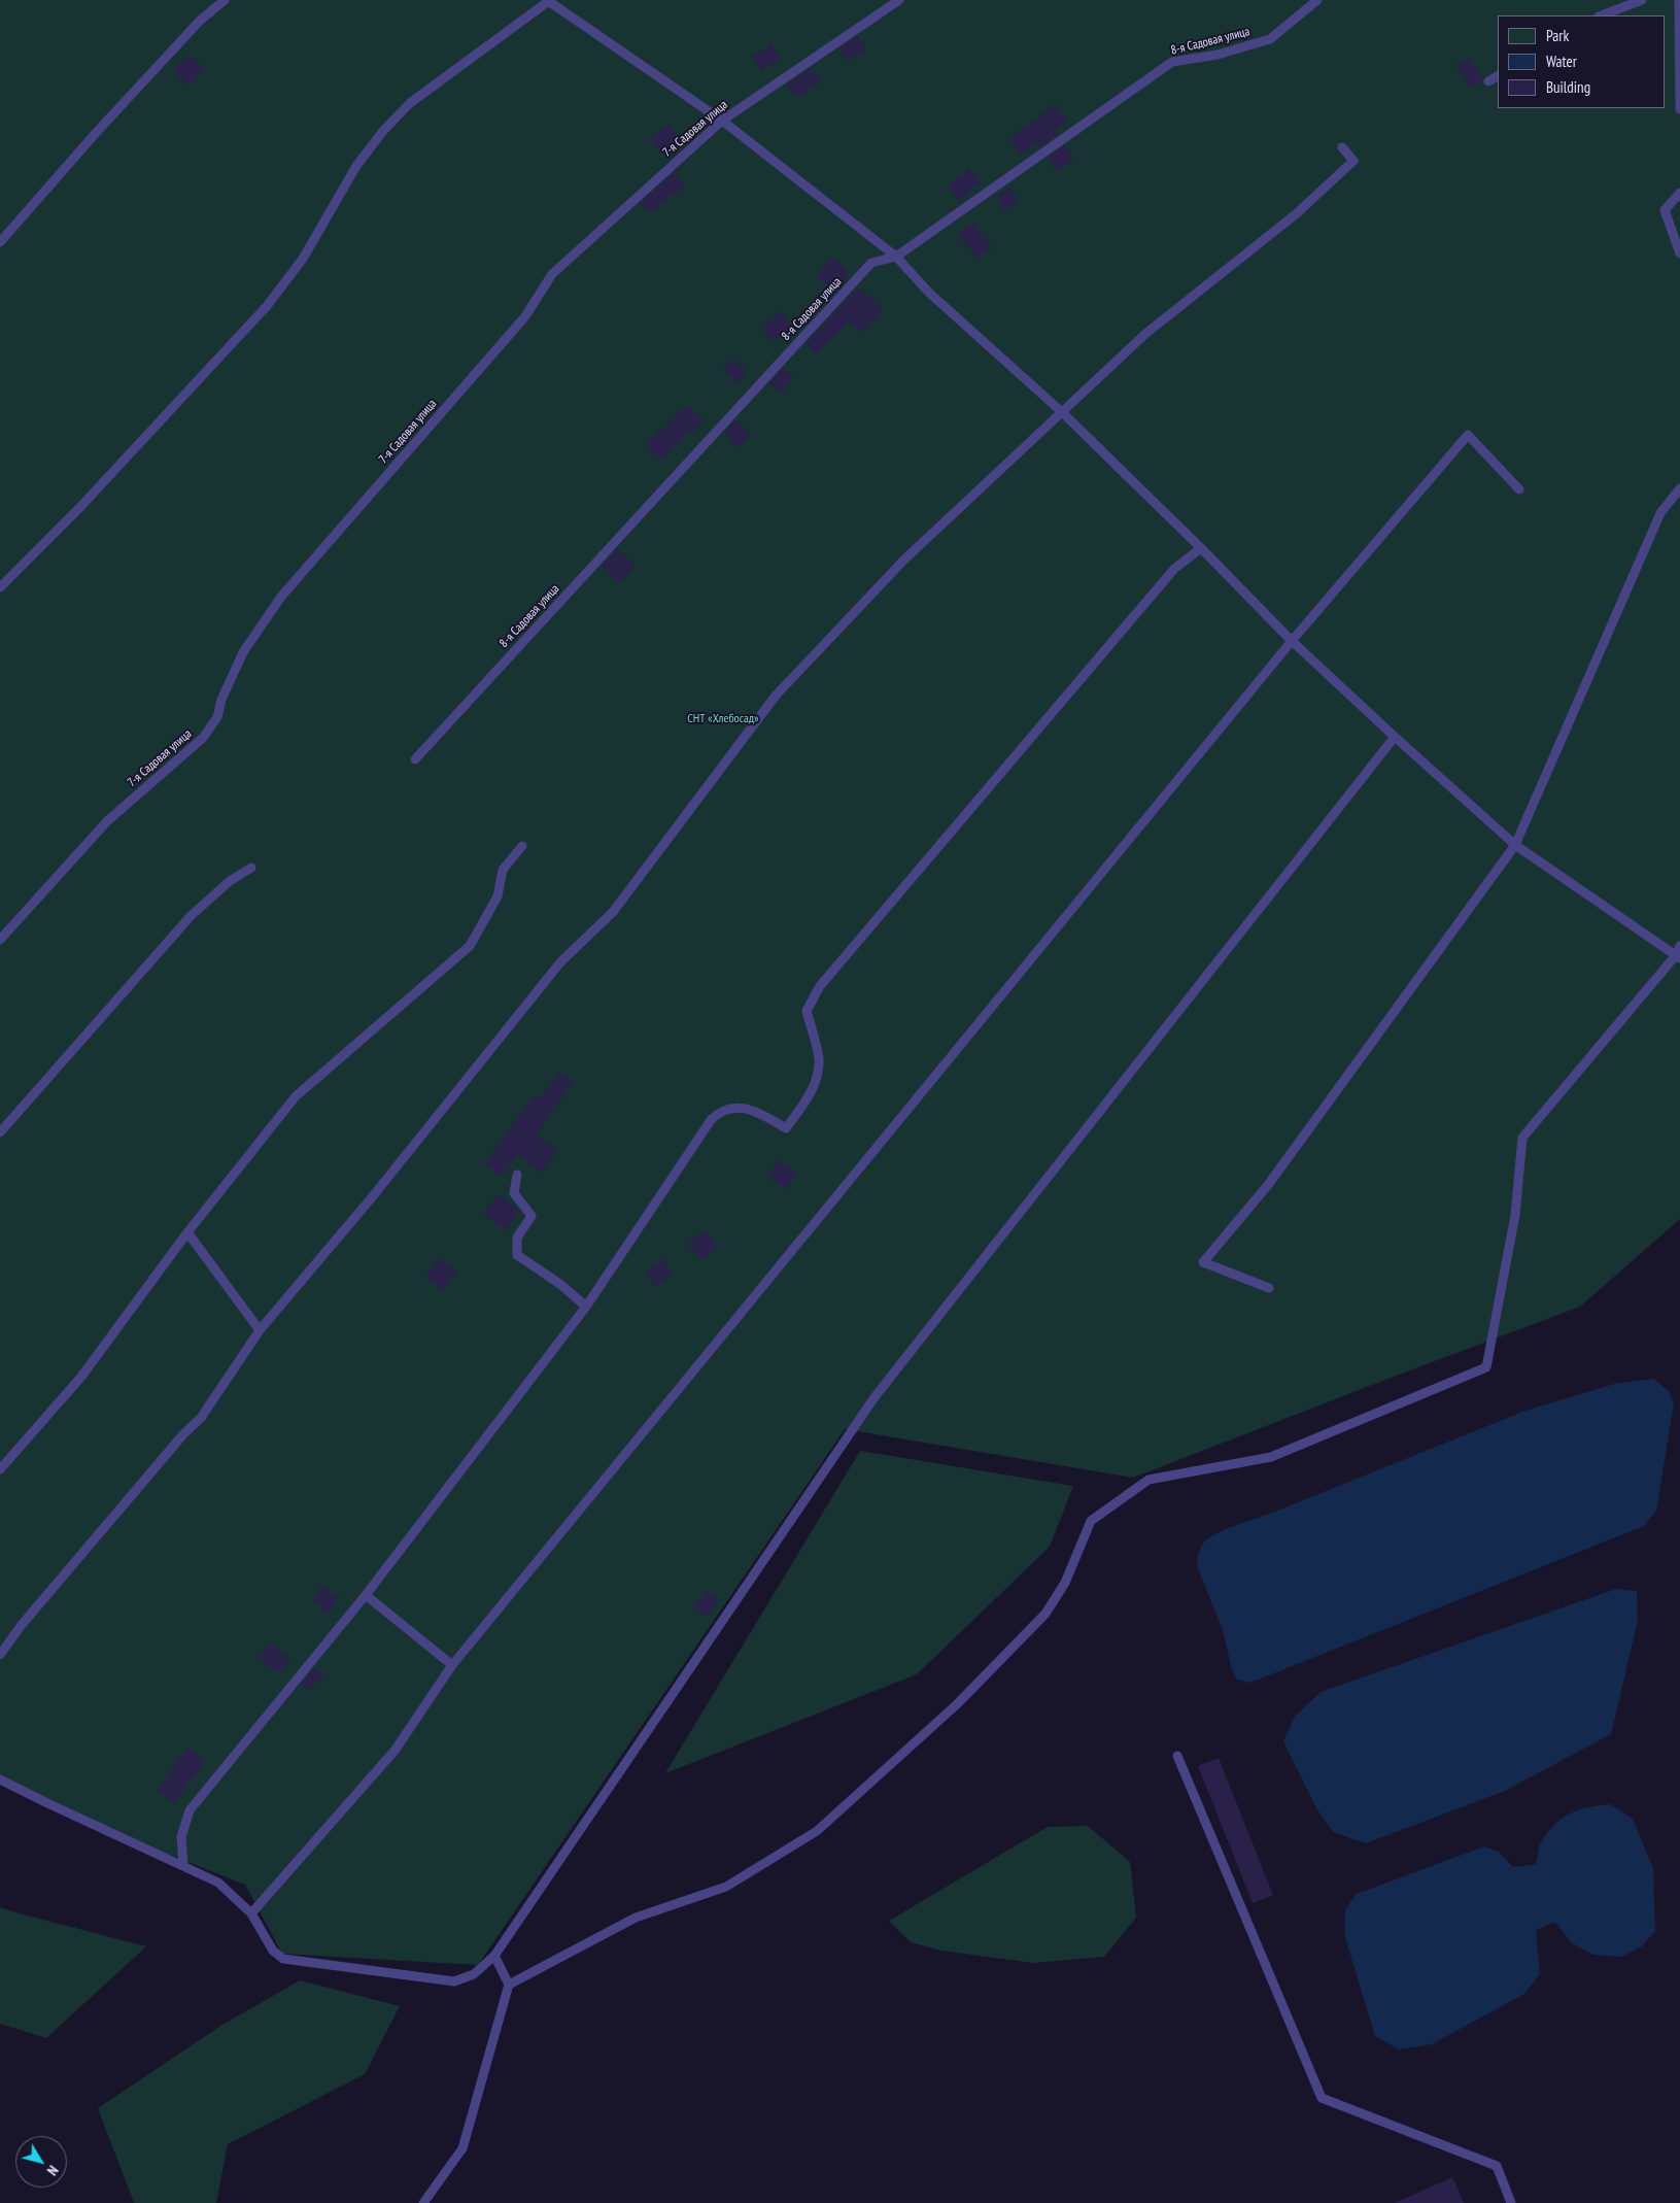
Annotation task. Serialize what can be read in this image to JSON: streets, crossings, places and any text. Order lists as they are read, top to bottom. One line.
{"streets":{"lane":["8-я Садовая улица","7-я Садовая улица"]},"parks":["СНТ «Хлебосад»"],"legend":["Park","Water","Building"],"north":"bottom right"}
